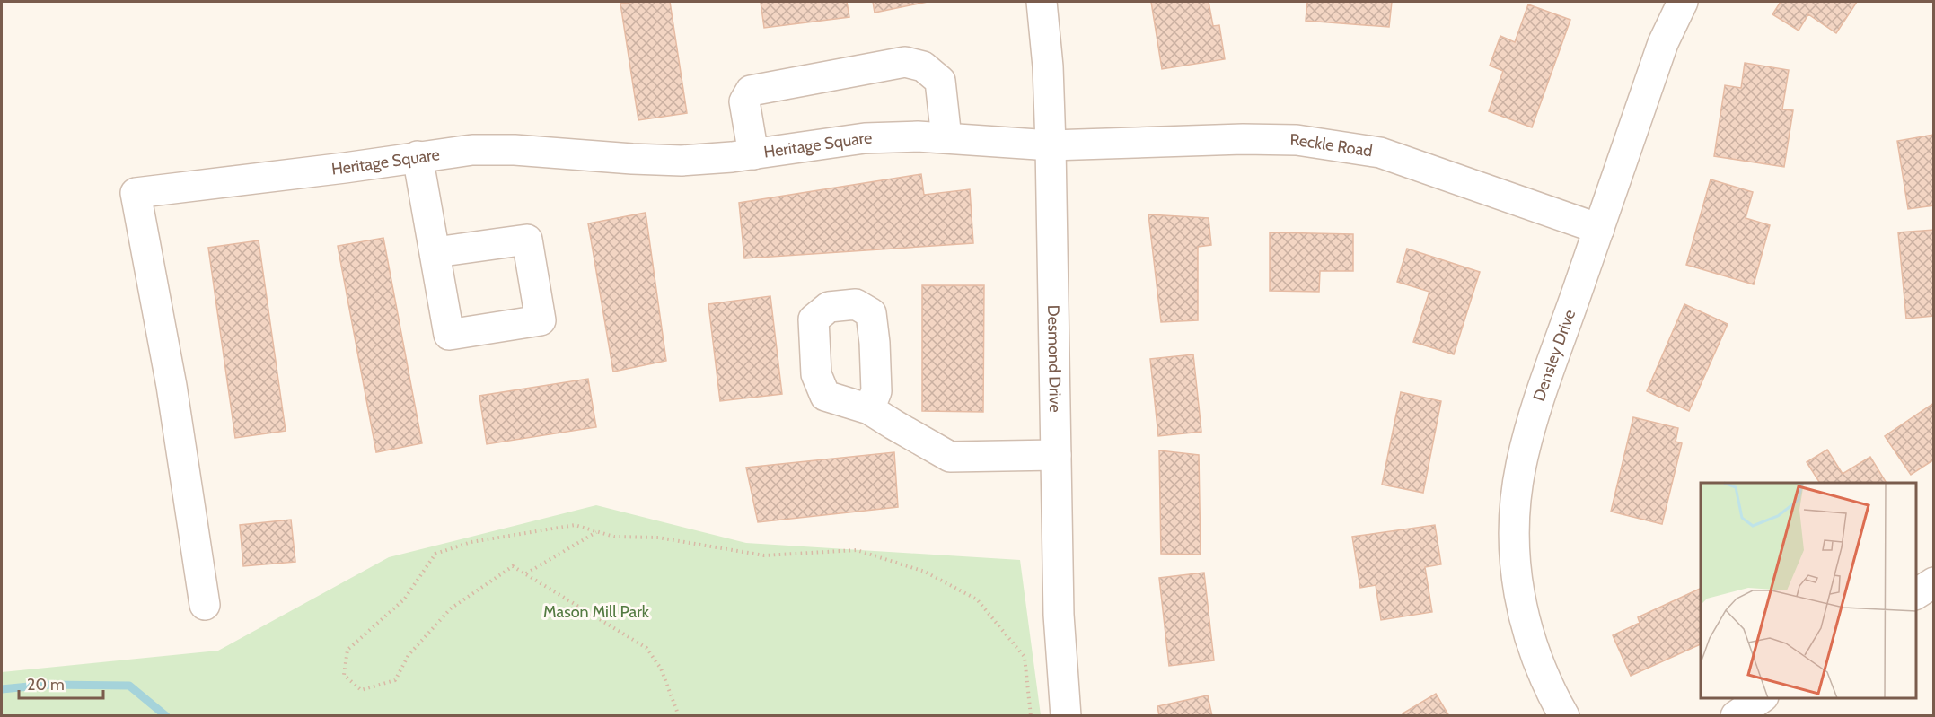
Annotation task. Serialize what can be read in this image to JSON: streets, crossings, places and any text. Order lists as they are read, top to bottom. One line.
{"streets":{"street":["Heritage Square","Reckle Road","Densley Drive","Desmond Drive"]},"crossings":[["Heritage Square","Reckle Road"],["Heritage Square","Desmond Drive"],["Reckle Road","Densley Drive"],["Reckle Road","Desmond Drive"]],"parks":["Mason Mill Park"],"scale_bar":"20 m"}
